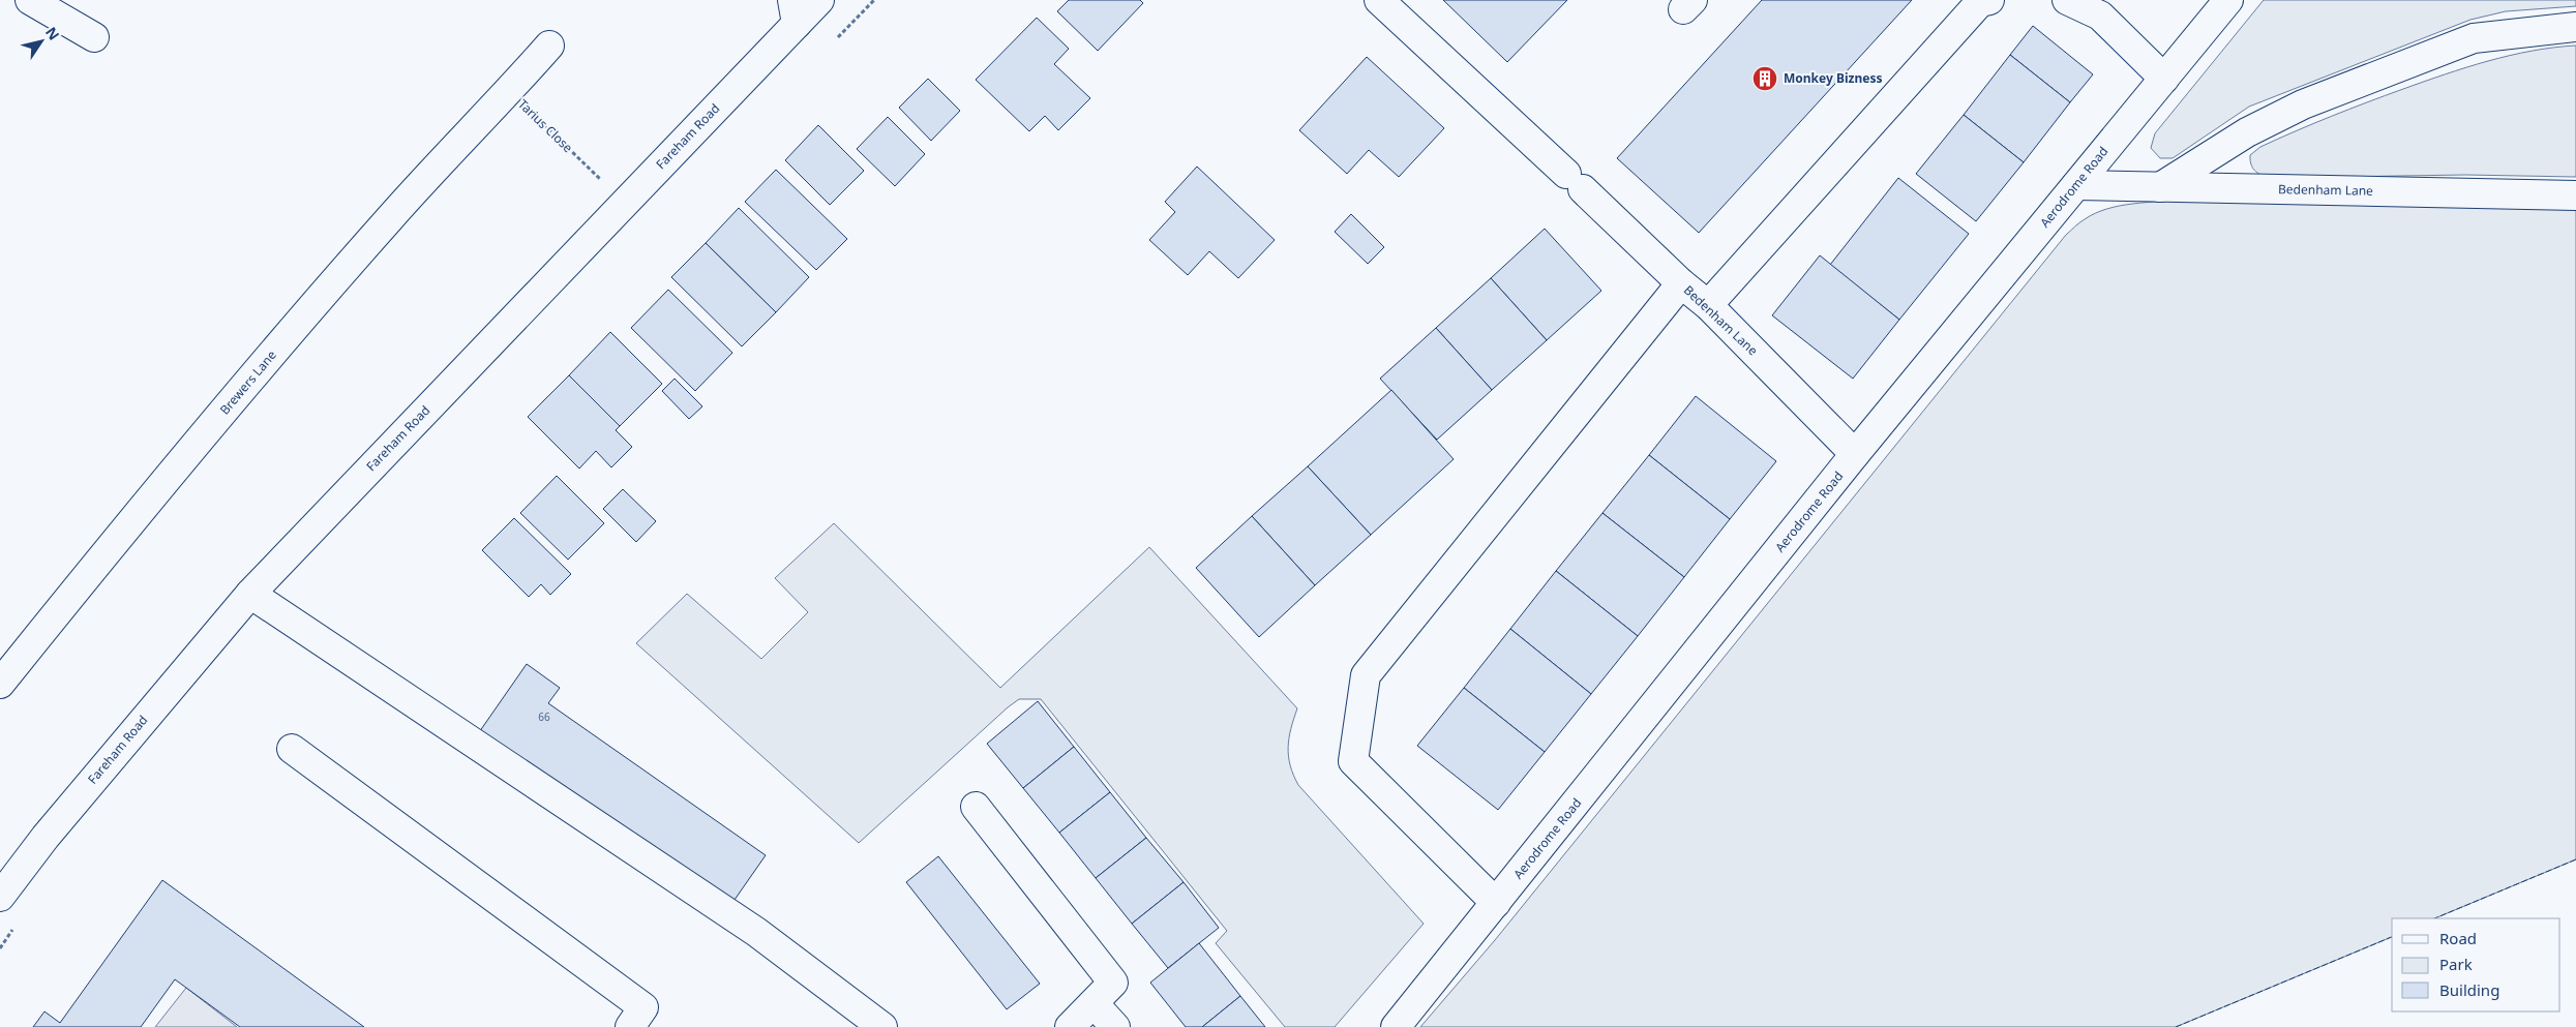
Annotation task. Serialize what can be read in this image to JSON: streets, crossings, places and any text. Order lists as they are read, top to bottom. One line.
{"streets":{"street":["Tarius Close","Fareham Road","Aerodrome Road","Bedenham Lane","Brewers Lane"]},"crossings":[["Tarius Close","Fareham Road"],["Tarius Close","Brewers Lane"],["Aerodrome Road","Bedenham Lane"]],"places":{"building":["Monkey Bizness"]},"house_numbers":["66"],"legend":["Road","Park","Building"],"north":"top right"}
